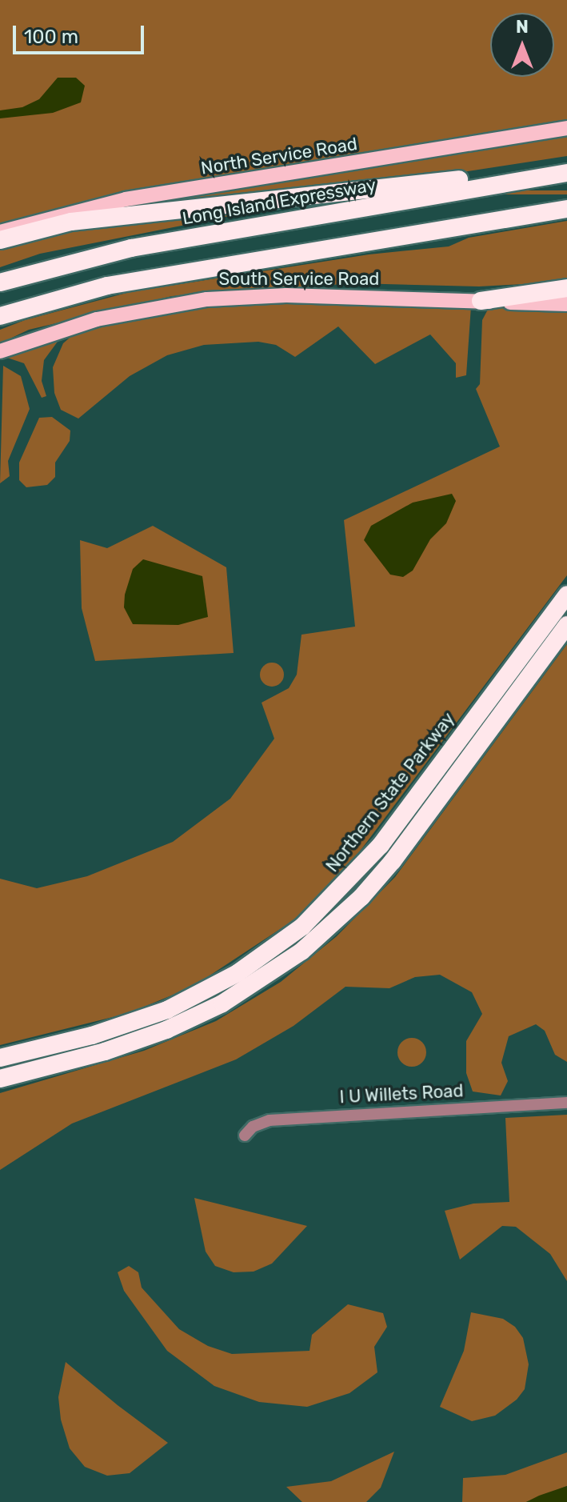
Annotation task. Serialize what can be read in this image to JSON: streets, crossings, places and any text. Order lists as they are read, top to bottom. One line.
{"streets":{"highway":["Long Island Expressway","Northern State Parkway"],"main road":["North Service Road","South Service Road"],"street":["I U Willets Road"]},"scale_bar":"100 m","north":"top"}
